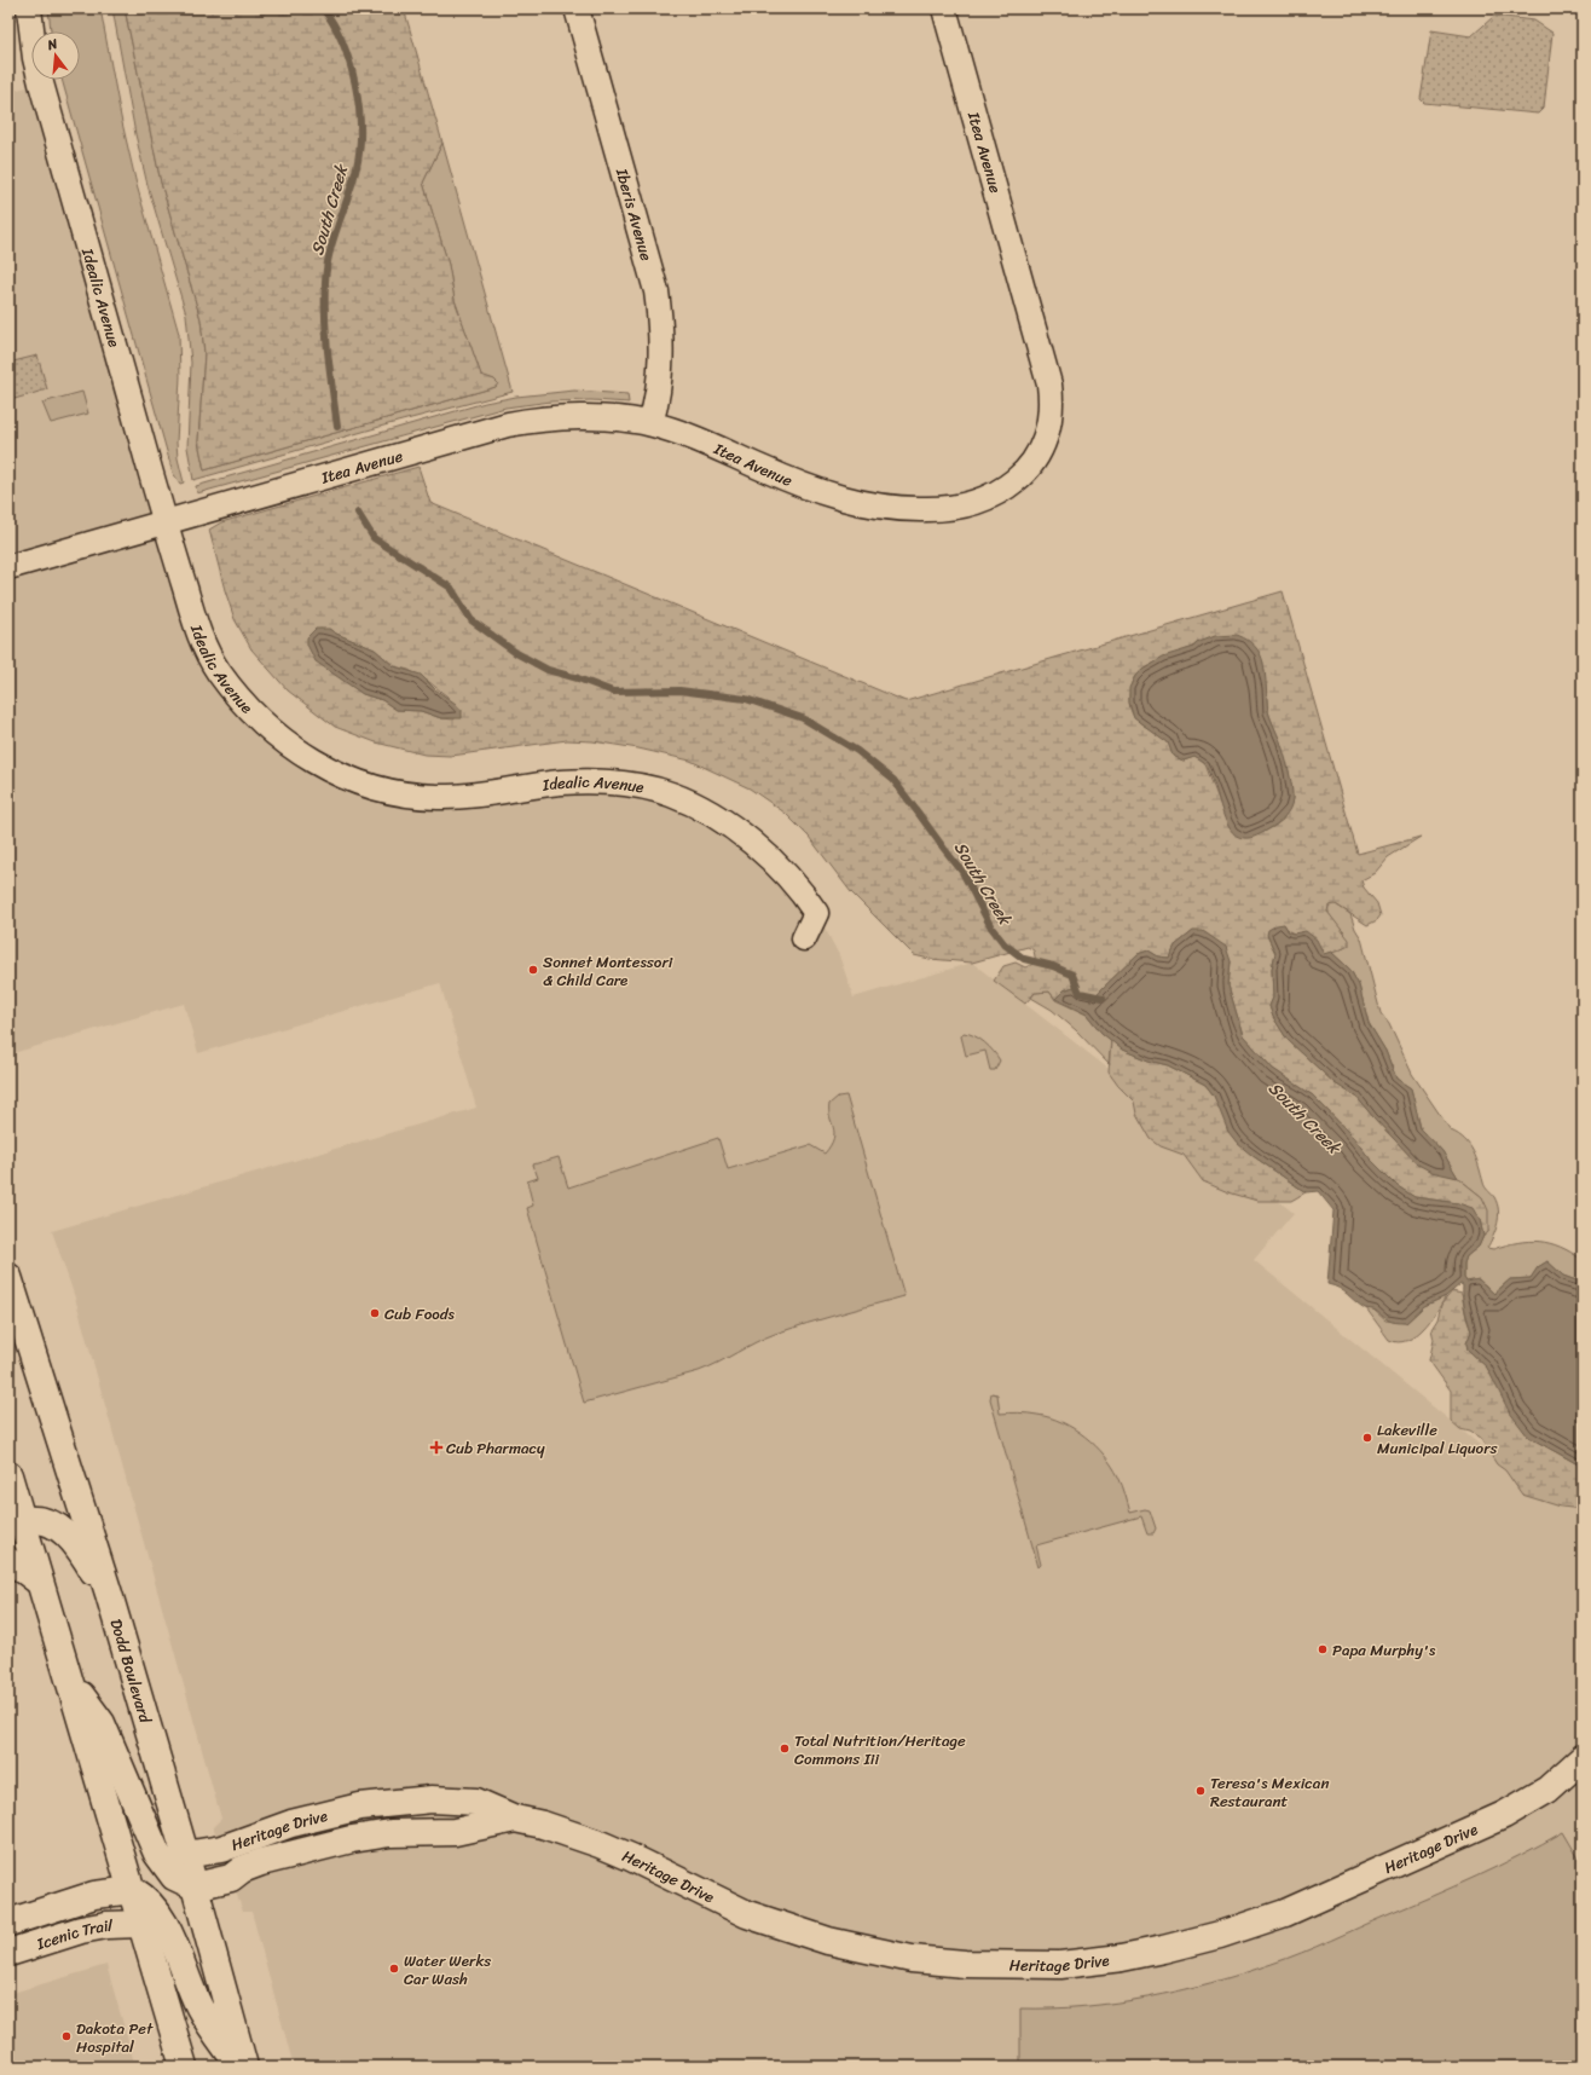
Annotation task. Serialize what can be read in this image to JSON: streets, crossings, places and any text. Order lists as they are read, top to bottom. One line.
{"streets":{"street":["Itea Avenue","Iberis Avenue","Idealic Avenue","Dodd Boulevard","Heritage Drive","Icenic Trail"]},"crossings":[["Itea Avenue","Iberis Avenue"],["Itea Avenue","Idealic Avenue"],["Dodd Boulevard","Heritage Drive"]],"water":["South Creek"],"places":{"other":["Sonnet Montessori & Child Care","Cub Foods","Lakeville Municipal Liquors","Papa Murphy's","Total Nutrition/Heritage Commons Iii","Teresa's Mexican Restaurant","Water Werks Car Wash","Dakota Pet Hospital"],"health":["Cub Pharmacy"]},"north":"top"}
